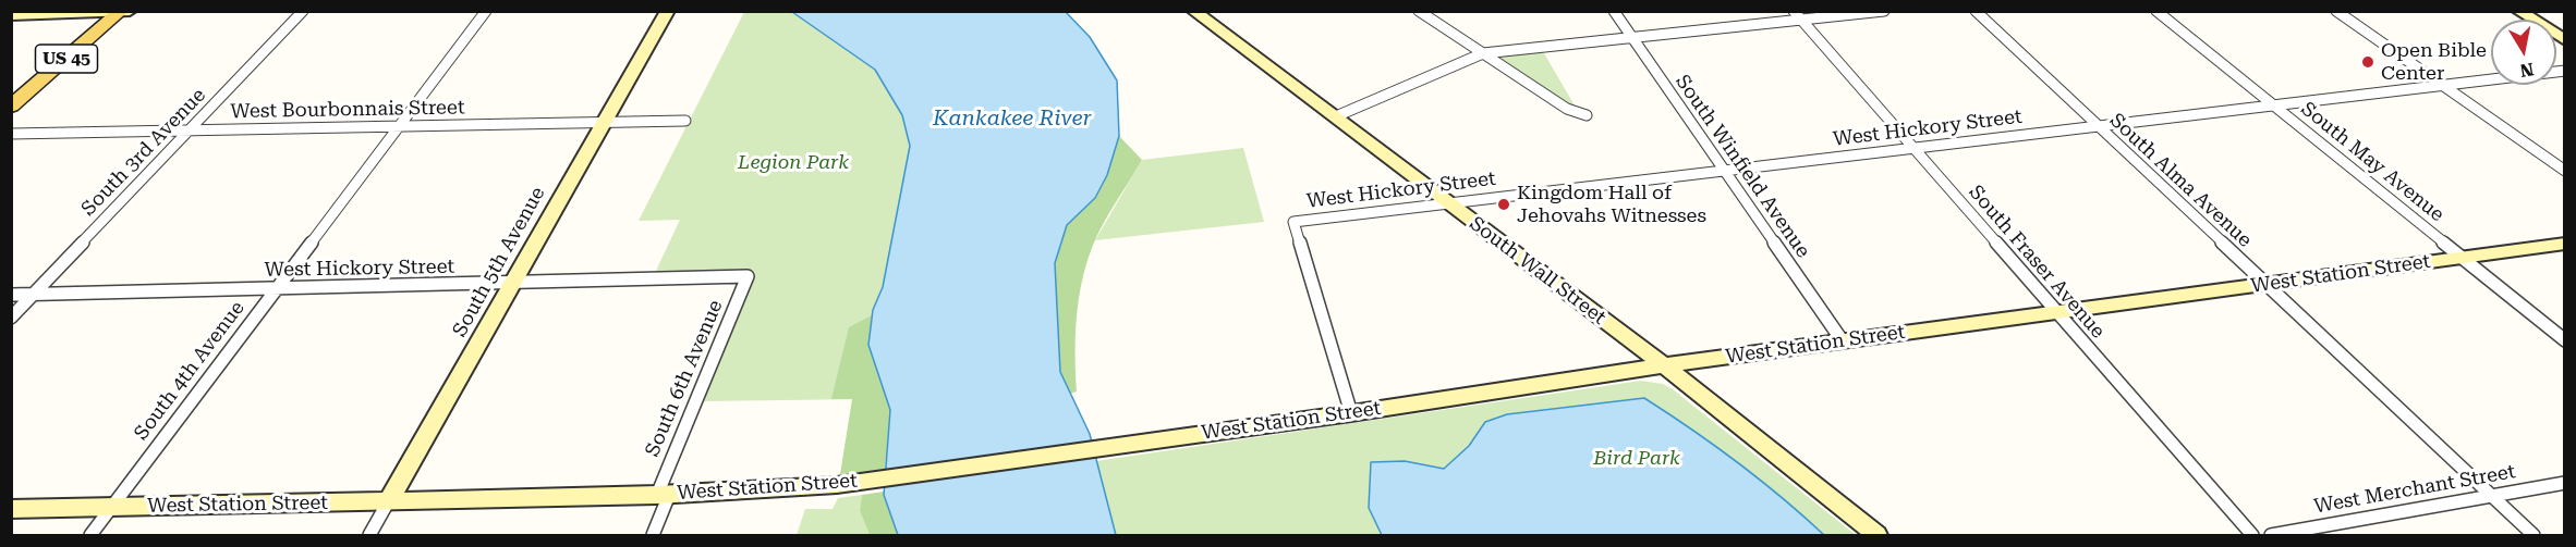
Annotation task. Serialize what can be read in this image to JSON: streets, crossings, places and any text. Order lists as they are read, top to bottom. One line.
{"streets":{"main road":["US 45","South 5th Avenue","South Wall Street","West Station Street"],"street":["West Bourbonnais Street","West Hickory Street","South 3rd Avenue","South May Avenue","South Winfield Avenue","South Alma Avenue","South Fraser Avenue","South 4th Avenue","South 6th Avenue","West Merchant Street"]},"crossings":[["West Bourbonnais Street","South 3rd Avenue"],["West Bourbonnais Street","South 5th Avenue"],["West Bourbonnais Street","South 4th Avenue"],["West Hickory Street","South 3rd Avenue"],["West Hickory Street","South May Avenue"],["West Hickory Street","South Winfield Avenue"],["West Hickory Street","South Alma Avenue"],["West Hickory Street","South 5th Avenue"],["West Hickory Street","South Fraser Avenue"],["West Hickory Street","South Wall Street"],["West Hickory Street","West Station Street"],["West Hickory Street","South 4th Avenue"],["West Hickory Street","South 6th Avenue"],["South May Avenue","West Station Street"],["South Winfield Avenue","West Station Street"],["South Alma Avenue","West Station Street"],["South Alma Avenue","West Merchant Street"],["South 5th Avenue","West Station Street"],["South Fraser Avenue","West Station Street"],["South Wall Street","West Station Street"],["West Station Street","South 4th Avenue"],["West Station Street","South 6th Avenue"]],"water":["Kankakee River"],"parks":["Legion Park","Bird Park"],"places":["Open Bible Center","Kingdom Hall of Jehovahs Witnesses"],"north":"bottom"}
